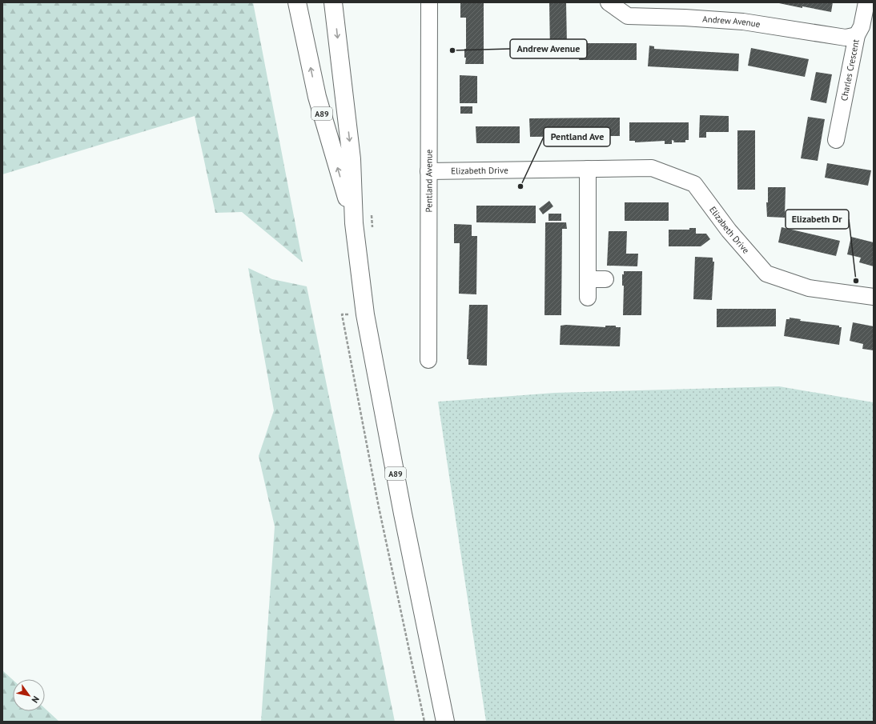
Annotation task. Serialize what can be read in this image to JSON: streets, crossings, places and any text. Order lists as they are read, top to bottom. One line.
{"streets":{"main road":["A89"],"street":["Andrew Avenue","Charles Crescent","Elizabeth Drive","Pentland Avenue"]},"crossings":[["Andrew Avenue","Charles Crescent"],["Elizabeth Drive","Pentland Avenue"]],"places":["Andrew Avenue","Pentland Ave","Elizabeth Dr"],"north":"bottom right"}
